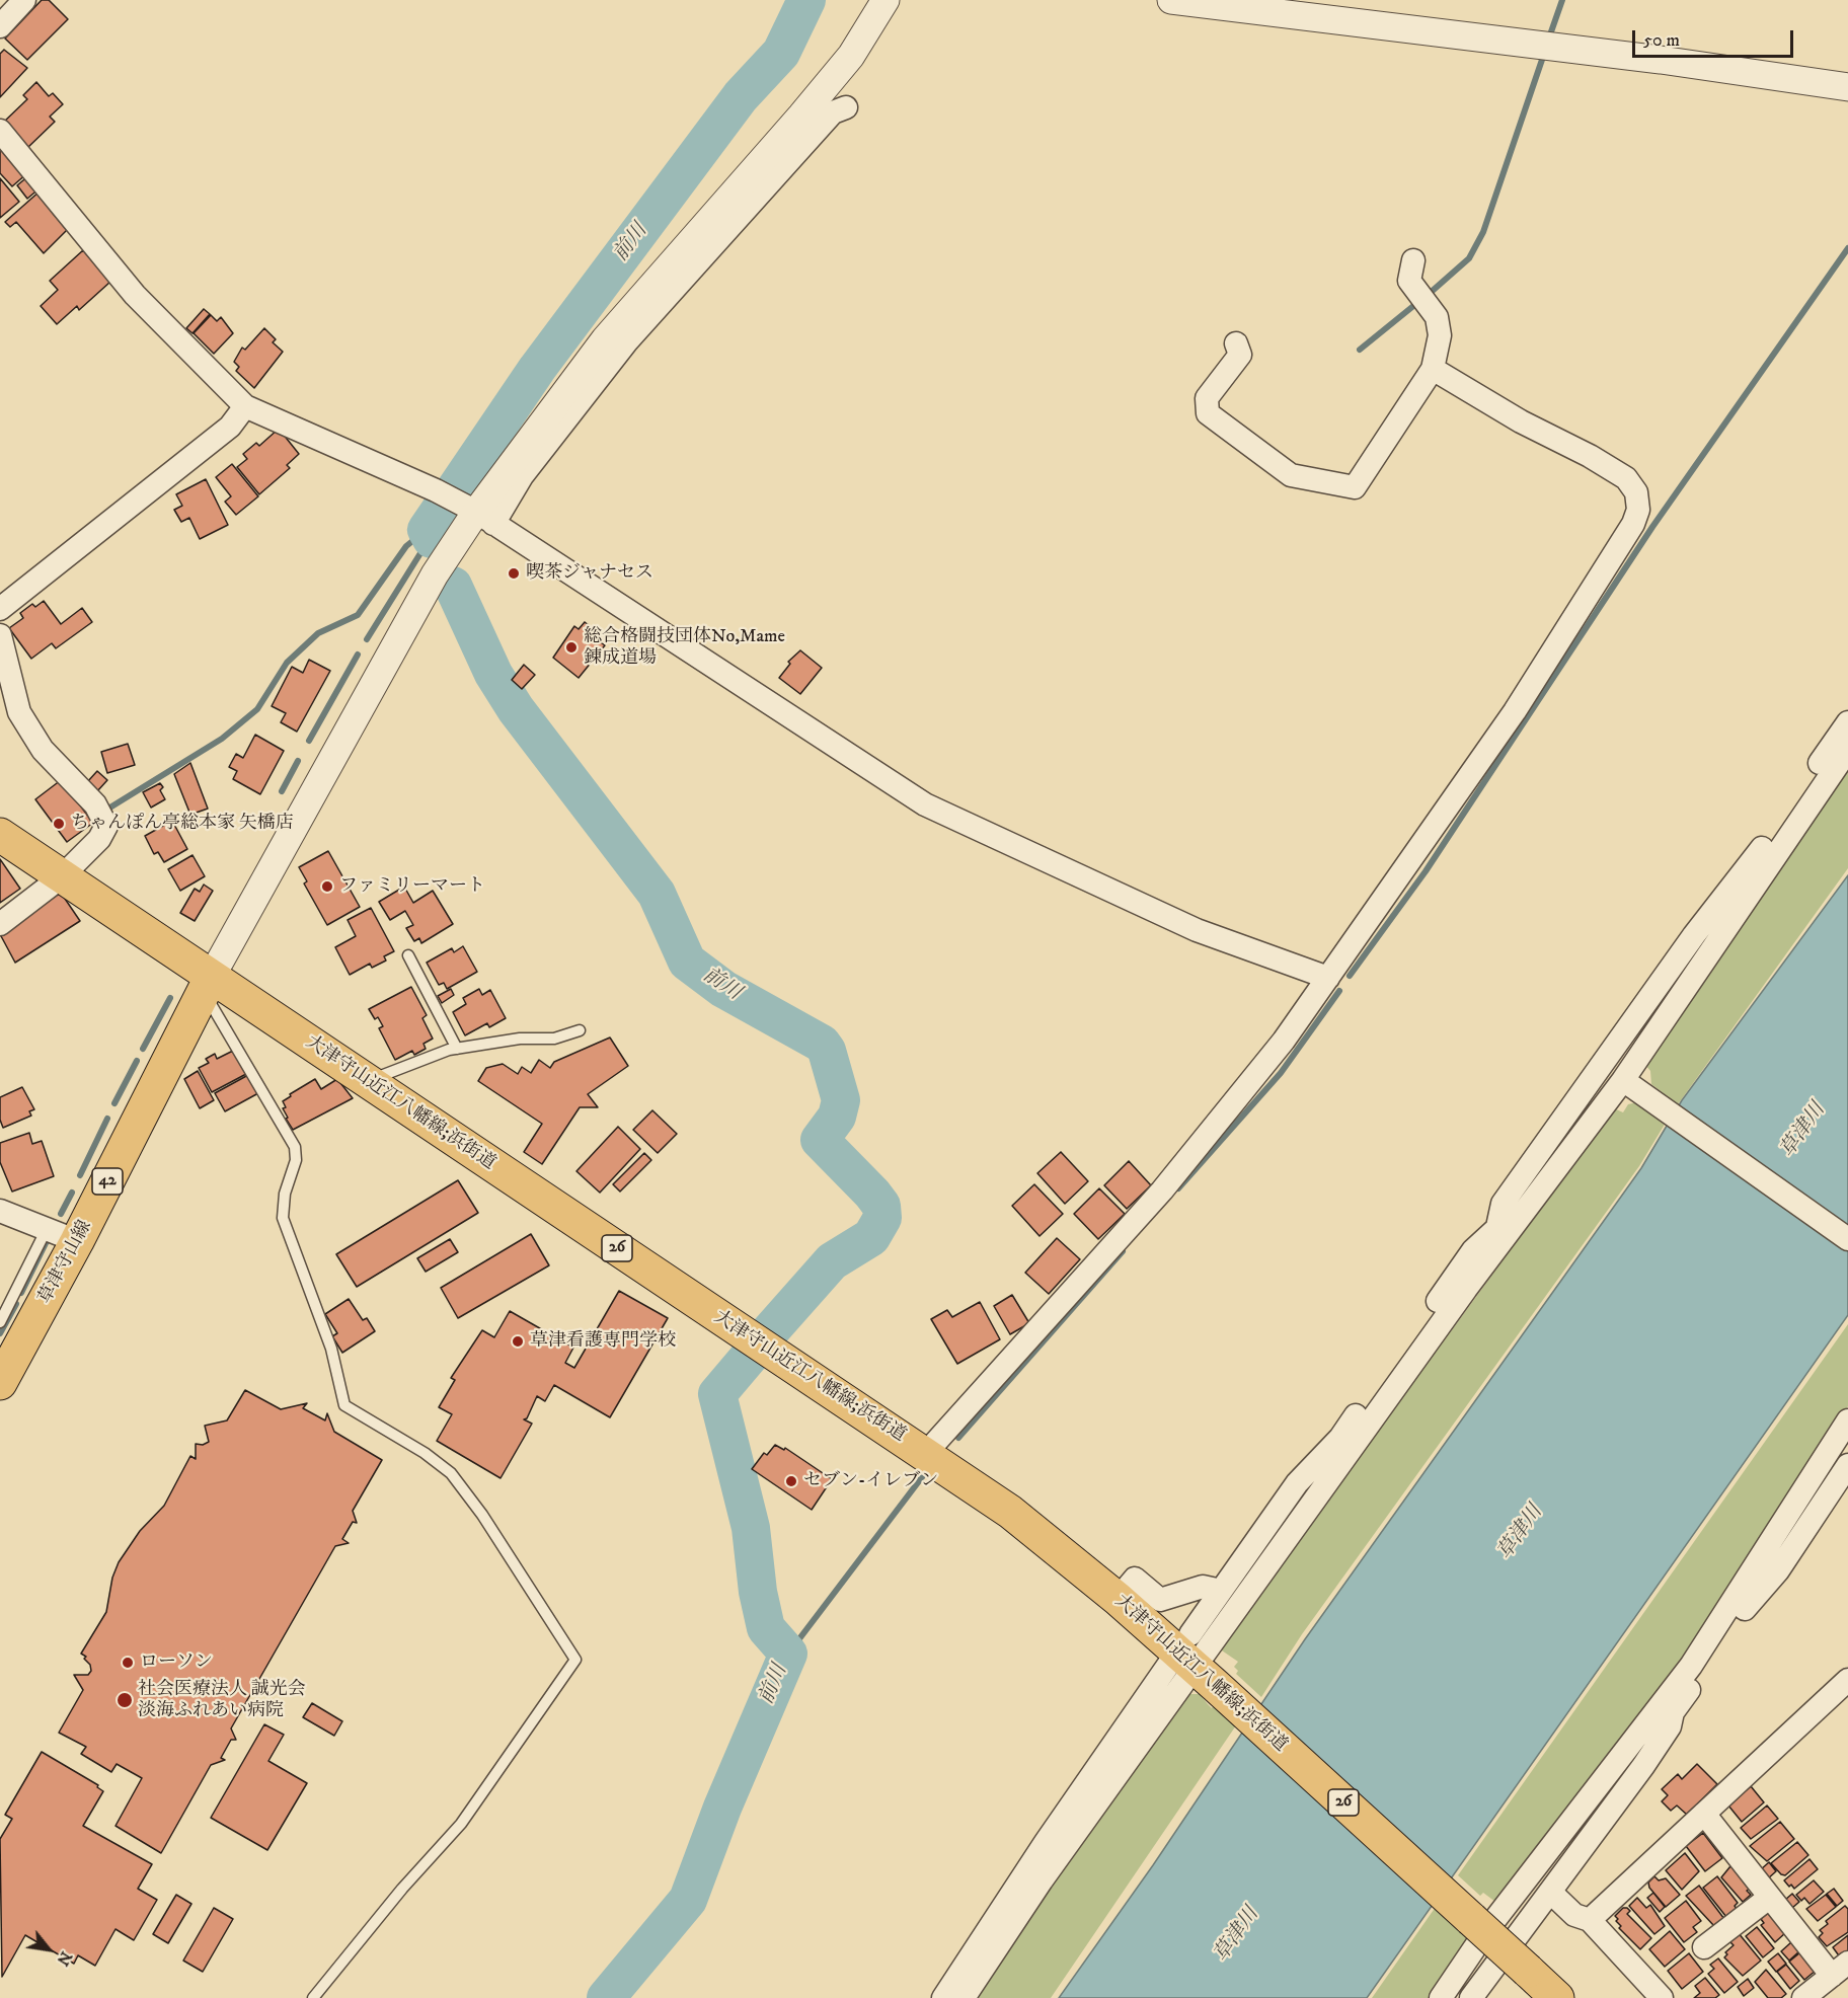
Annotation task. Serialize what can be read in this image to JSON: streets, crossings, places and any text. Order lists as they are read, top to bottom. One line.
{"streets":{"main road":["大津守山近江八幡線;浜街道","42","26","草津守山線"]},"crossings":[["大津守山近江八幡線;浜街道","草津守山線"]],"water":["前川","草津川"],"places":["喫茶ジャナセス","総合格闘技団体No,Mame 錬成道場","ちゃんぽん亭総本家 矢橋店","ファミリーマート","草津看護専門学校","セブン-イレブン","ローソン","社会医療法人 誠光会 淡海ふれあい病院"],"scale_bar":"50 m","north":"bottom right"}
